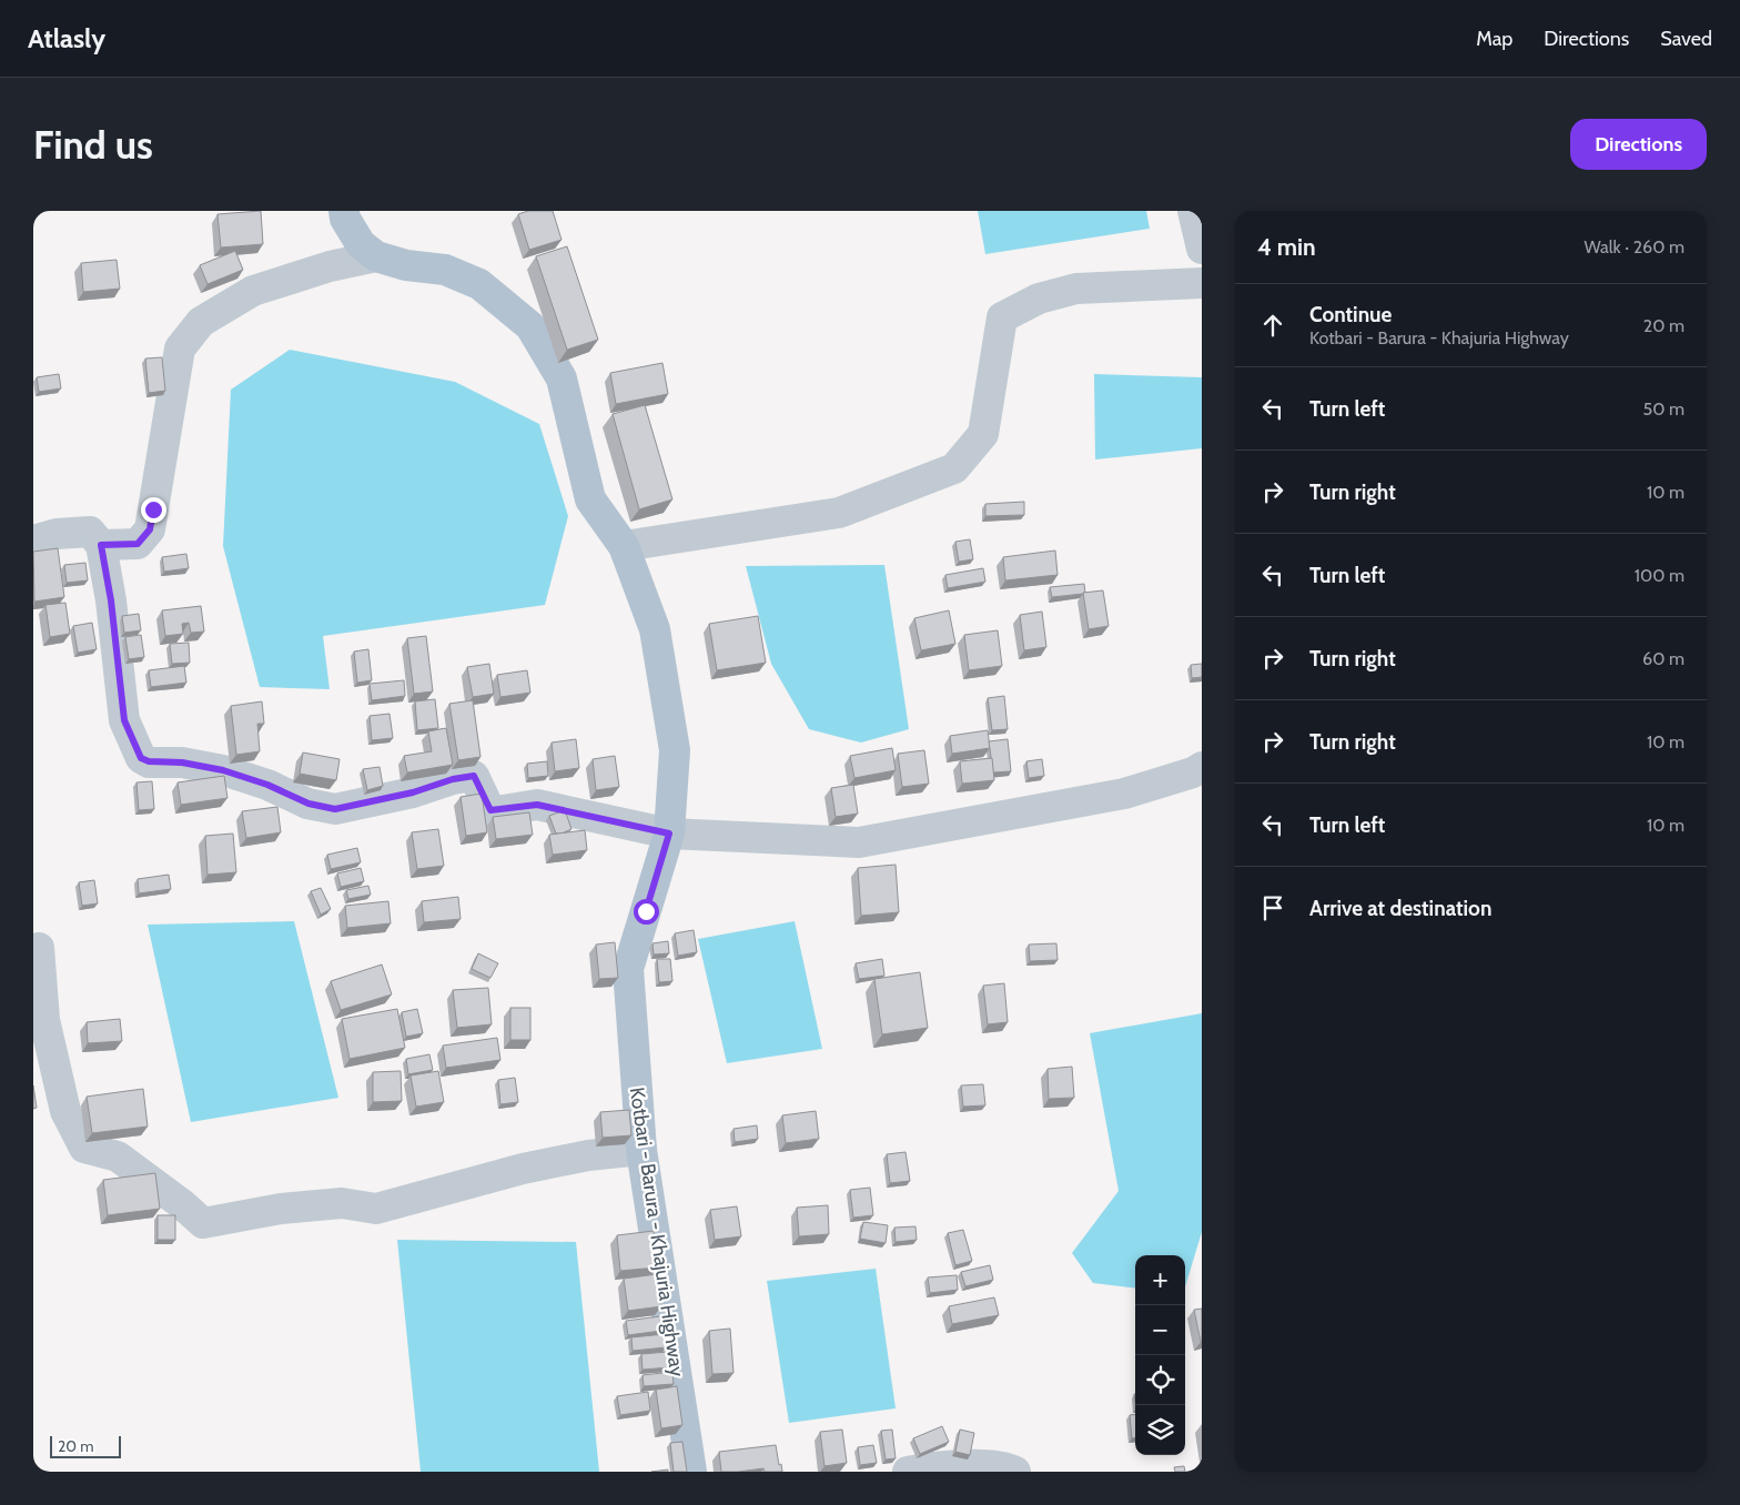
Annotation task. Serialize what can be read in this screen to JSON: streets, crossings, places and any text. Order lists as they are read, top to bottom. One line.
{"streets":{"main road":["Kotbari - Barura - Khajuria Highway"]},"scale_bar":"20 m","page":{"header":"Atlasly","nav":["Map","Directions","Saved"],"buttons":"Directions","title":"Find us","heading":["4 min","Walk · 260 m"],"list":[["Continue","Kotbari - Barura - Khajuria Highway","20 m"],["Turn left","50 m"],["Turn right","10 m"],["Turn left","100 m"],["Turn right","60 m"],["Turn right","10 m"],["Turn left","10 m"],"Arrive at destination"],"map_buttons":["+","−"],"scale":"20 m"}}
